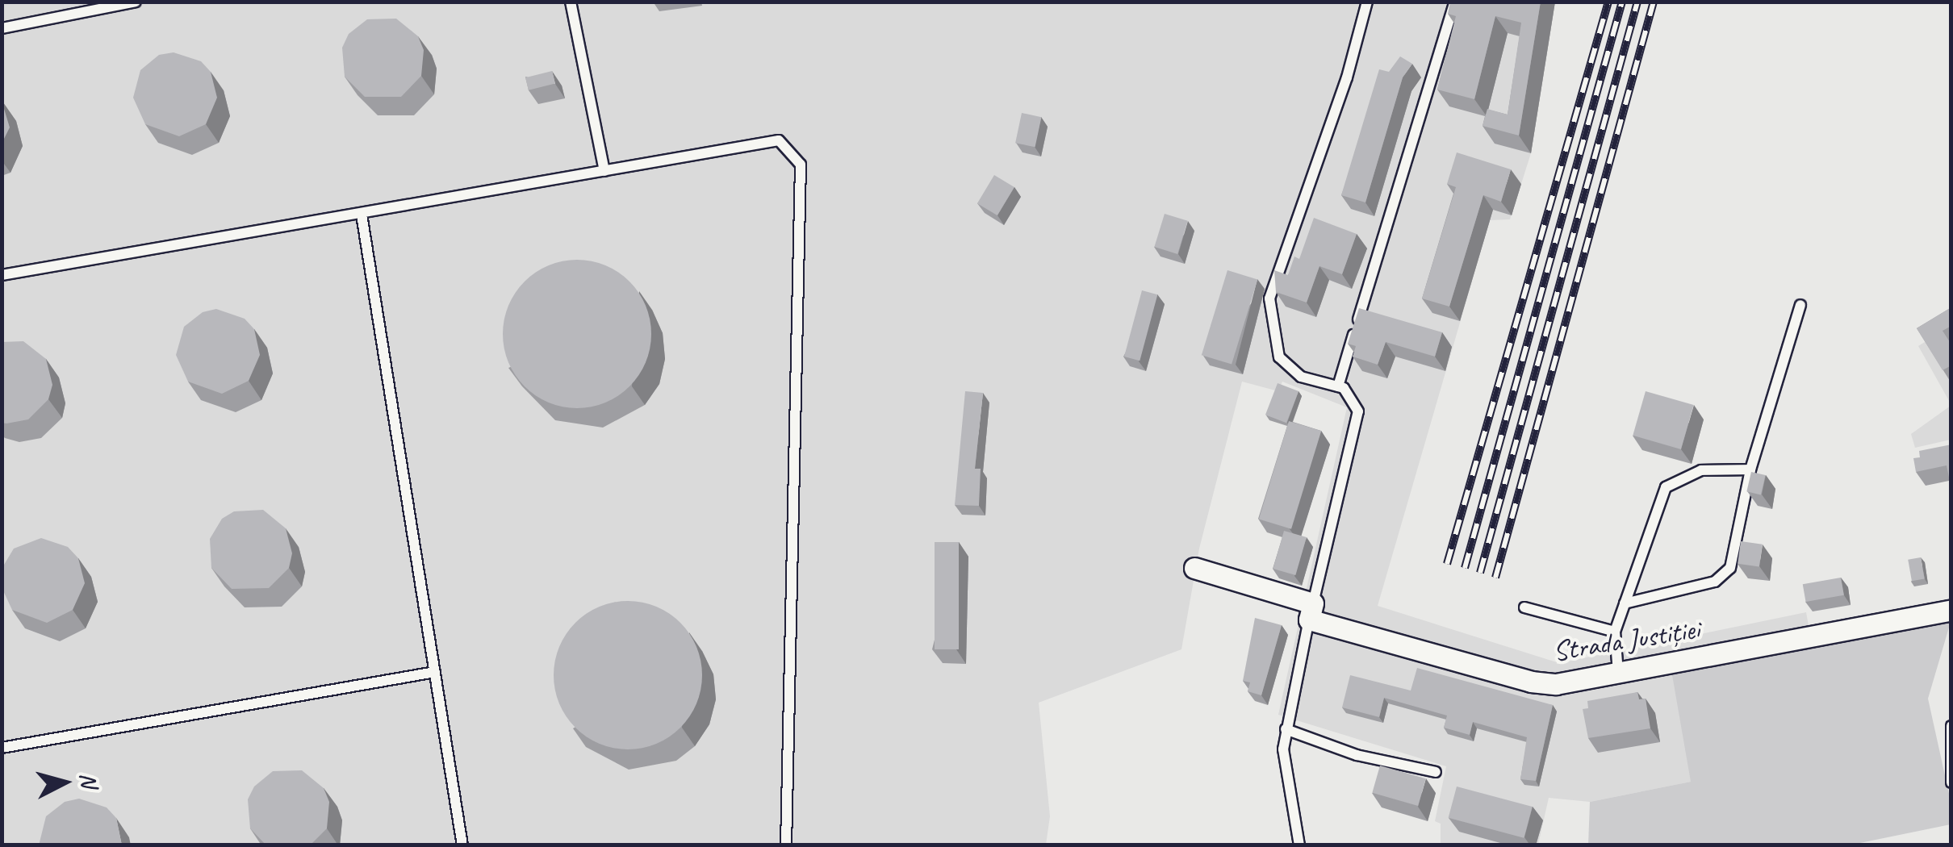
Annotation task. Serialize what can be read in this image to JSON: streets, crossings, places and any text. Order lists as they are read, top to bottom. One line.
{"streets":{"street":["Strada Justiției"]},"north":"right"}
